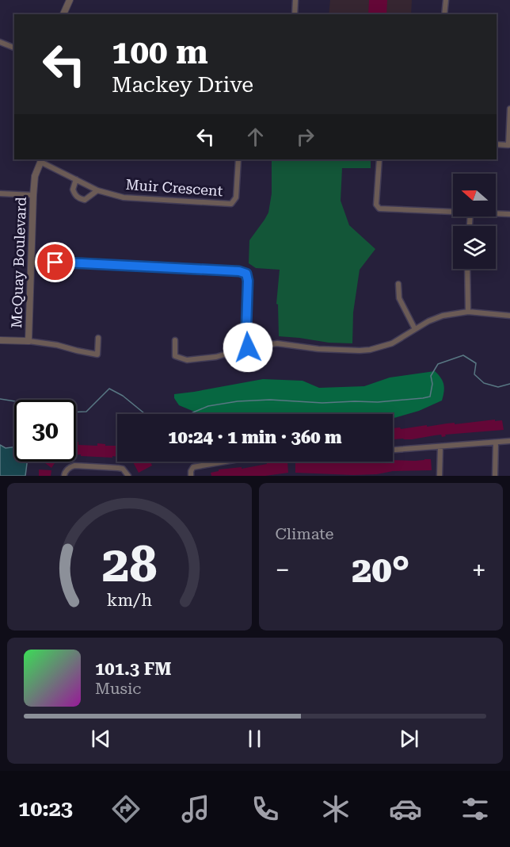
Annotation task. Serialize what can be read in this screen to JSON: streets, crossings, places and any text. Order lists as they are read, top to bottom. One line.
{"streets":{"street":["Muir Crescent","McQuay Boulevard"]},"crossings":[["Muir Crescent","McQuay Boulevard"]],"north":"left","page":{"turn":["100 m","Mackey Drive"],"limit":"30","trip":"10:24 · 1 min · 360 m","tile":"Climate","heat":["−","20°","+"],"song":["101.3 FM","Music"],"tabs":"10:23","gauge":["28","km/h"]}}
